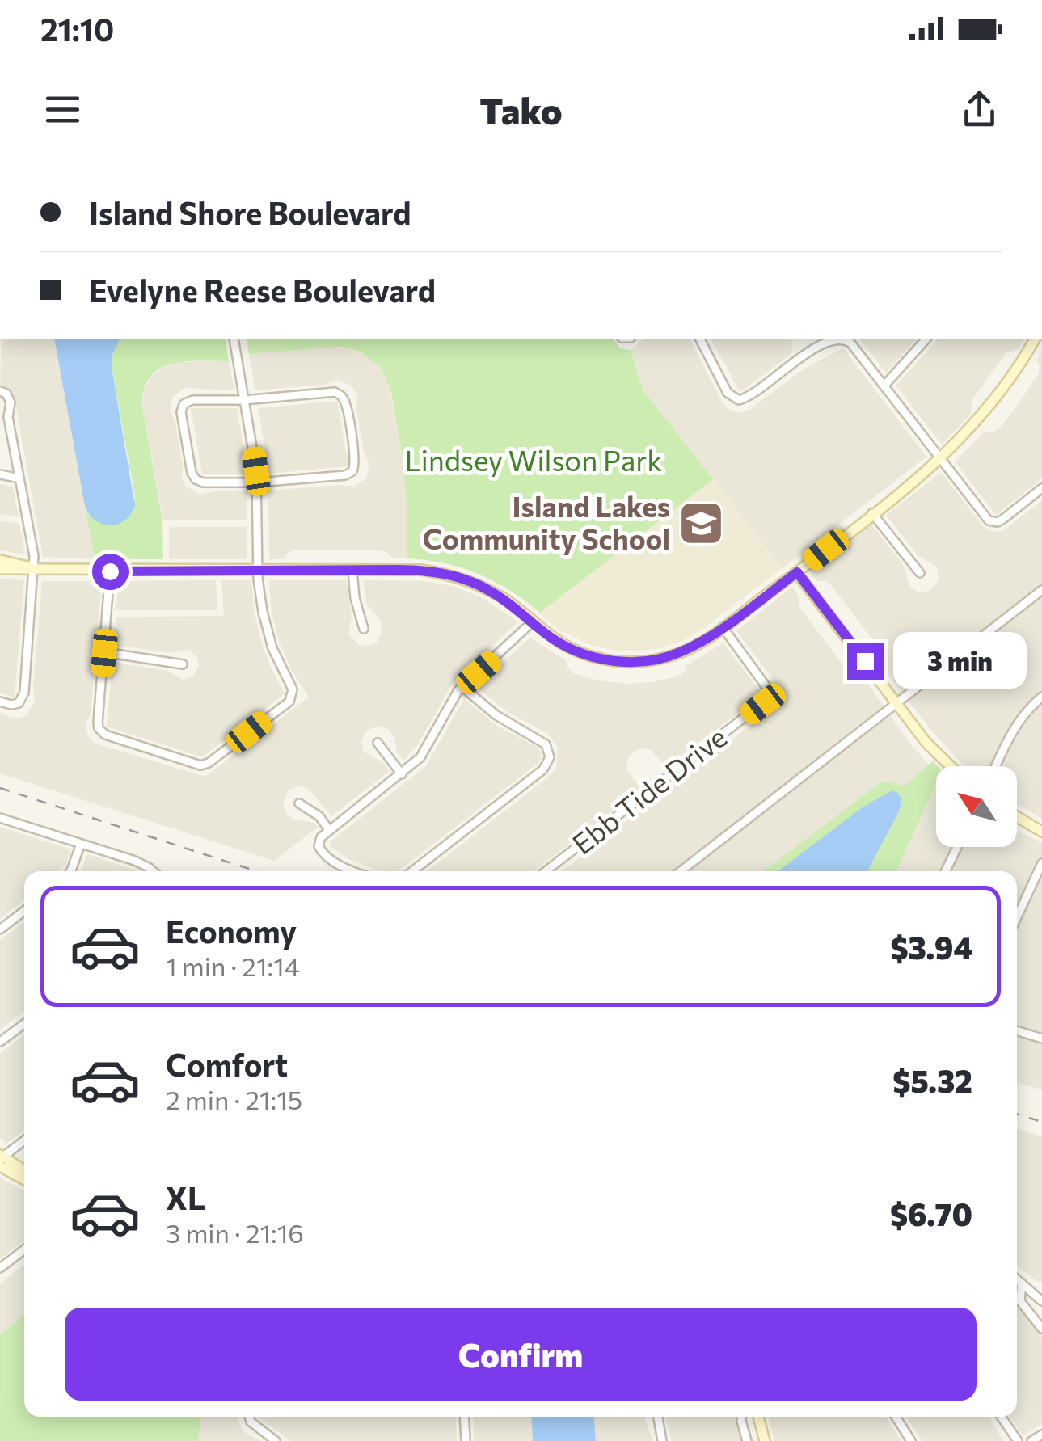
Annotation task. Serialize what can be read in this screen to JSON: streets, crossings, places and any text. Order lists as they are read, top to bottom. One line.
{"streets":{"street":["Ebb Tide Drive"]},"parks":["Lindsey Wilson Park"],"places":{"school or university":["Island Lakes Community School"]},"north":"top left","page":{"status":"21:10","header":"Tako","banner":["Island Shore Boulevard","Evelyne Reese Boulevard"],"bubble":"3 min","list":[{"name":"Economy","note":"1 min · 21:14","value":"$3.94"},{"name":"Comfort","note":"2 min · 21:15","value":"$5.32"},{"name":"XL","note":"3 min · 21:16","value":"$6.70"}],"buttons":"Confirm"}}
